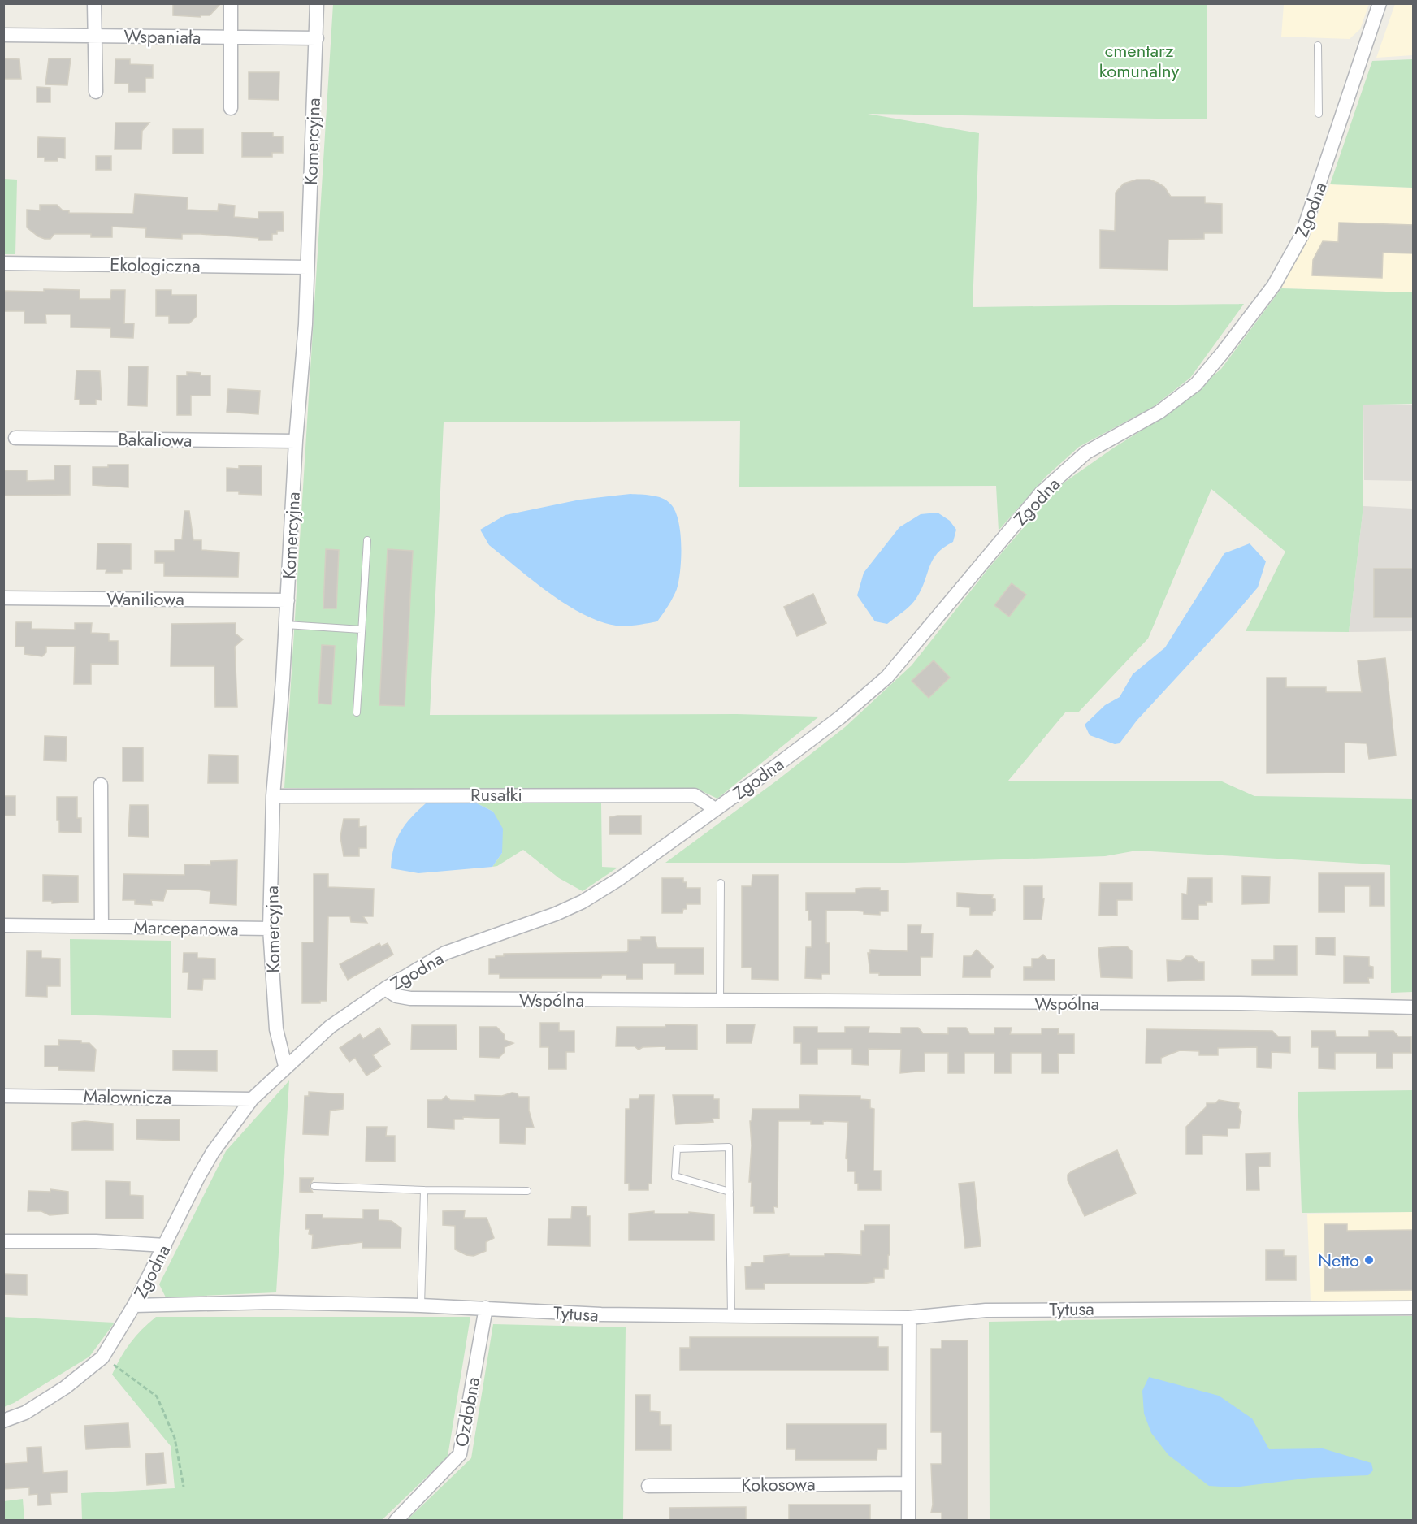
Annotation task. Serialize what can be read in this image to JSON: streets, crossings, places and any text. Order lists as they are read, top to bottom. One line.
{"streets":{"street":["Wspaniała","Komercyjna","Zgodna","Ekologiczna","Bakaliowa","Waniliowa","Rusałki","Marcepanowa","Wspólna","Malownicza","Tytusa","Ozdobna","Kokosowa"]},"crossings":[["Wspaniała","Komercyjna"],["Komercyjna","Zgodna"],["Komercyjna","Ekologiczna"],["Komercyjna","Bakaliowa"],["Komercyjna","Waniliowa"],["Komercyjna","Rusałki"],["Komercyjna","Marcepanowa"],["Zgodna","Rusałki"],["Zgodna","Wspólna"],["Zgodna","Malownicza"],["Zgodna","Tytusa"],["Tytusa","Ozdobna"]],"parks":["cmentarz komunalny"],"places":["Netto"]}
